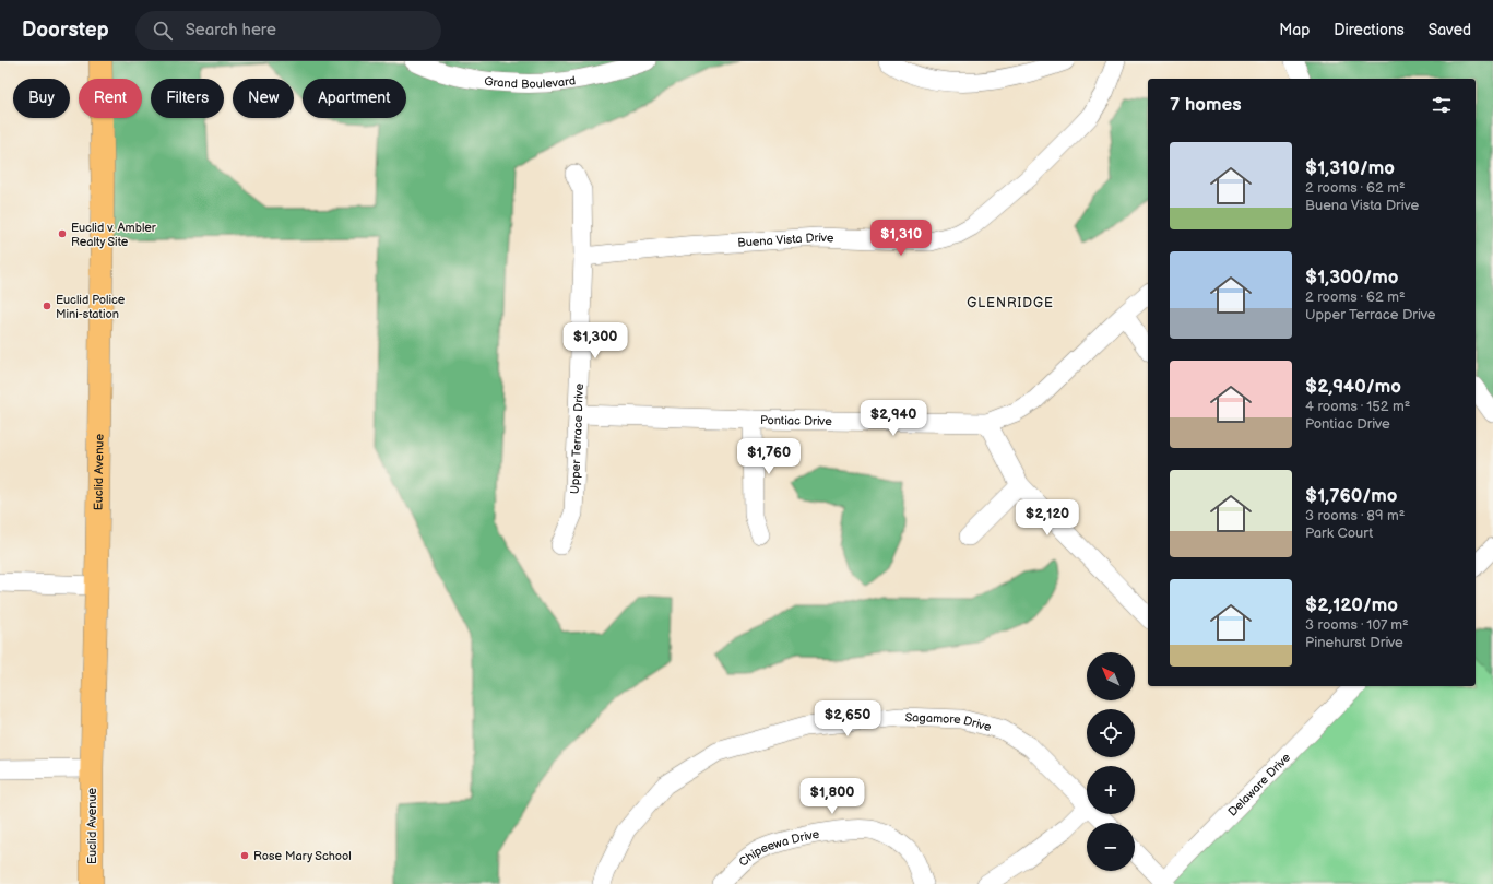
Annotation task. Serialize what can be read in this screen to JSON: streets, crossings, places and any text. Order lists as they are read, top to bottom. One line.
{"streets":{"main road":["Euclid Avenue"],"street":["Grand Boulevard","Buena Vista Drive","Pontiac Drive","Upper Terrace Drive","Sagamore Drive","Delaware Drive","Chipeewa Drive"]},"crossings":[["Buena Vista Drive","Upper Terrace Drive"],["Pontiac Drive","Upper Terrace Drive"]],"districts":["GLENRIDGE"],"places":["Euclid v. Ambler Realty Site","Euclid Police Mini-station","Rose Mary School"],"north":"top left","page":{"header":"Doorstep","search":"Search here","nav":["Map","Directions","Saved"],"chip":["Buy","Rent","Filters","New","Apartment"],"heading":"7 homes","list":[{"name":"$1,310/mo","note":"2 rooms · 62 m² · Buena Vista Drive"},{"name":"$1,300/mo","note":"2 rooms · 62 m² · Upper Terrace Drive"},{"name":"$2,940/mo","note":"4 rooms · 152 m² · Pontiac Drive"},{"name":"$1,760/mo","note":"3 rooms · 89 m² · Park Court"},{"name":"$2,120/mo","note":"3 rooms · 107 m² · Pinehurst Drive"}],"price":["$1,310","$1,300","$2,940","$1,760","$2,120","$2,650","$1,800"],"map_buttons":["+","−"]}}
